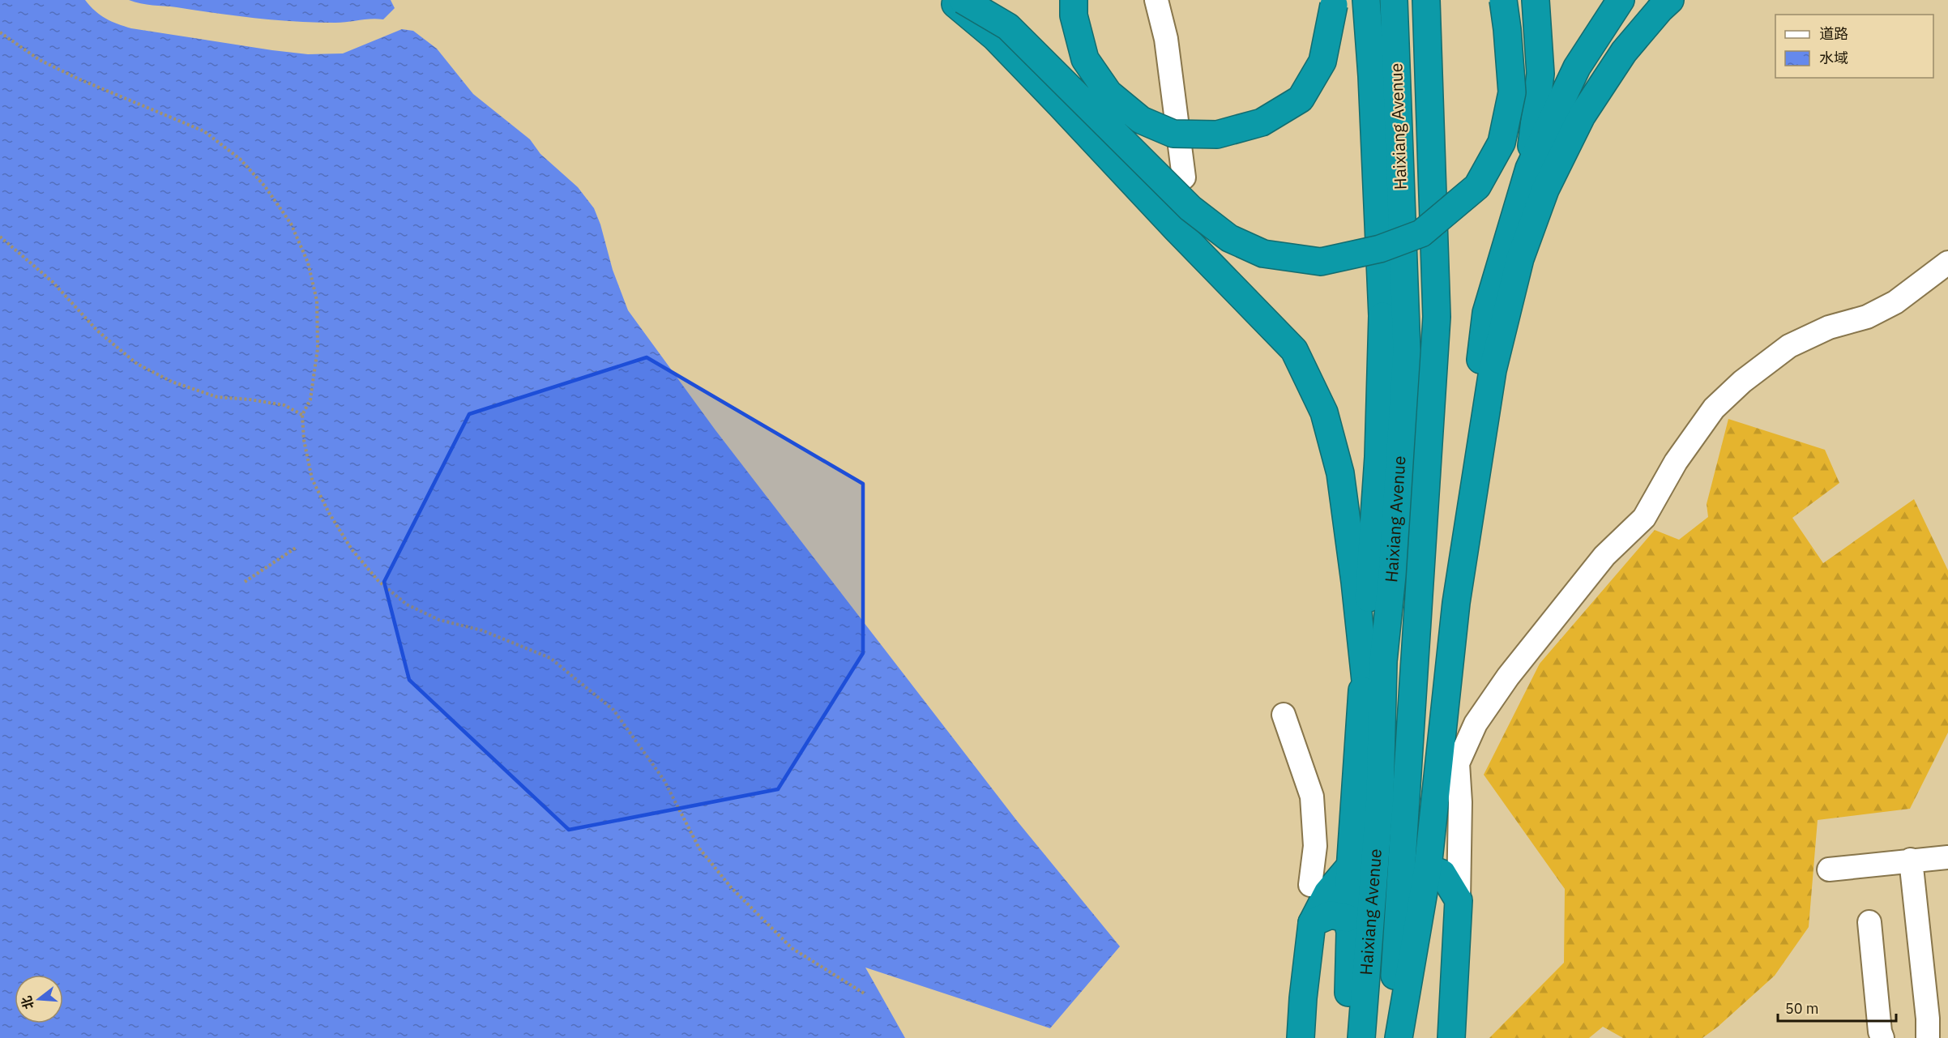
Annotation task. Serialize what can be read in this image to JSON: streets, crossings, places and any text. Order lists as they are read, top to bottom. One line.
{"streets":{"highway":["Haixiang Avenue"]},"legend":["道路","水域"],"scale_bar":"50 m","north":"left"}
